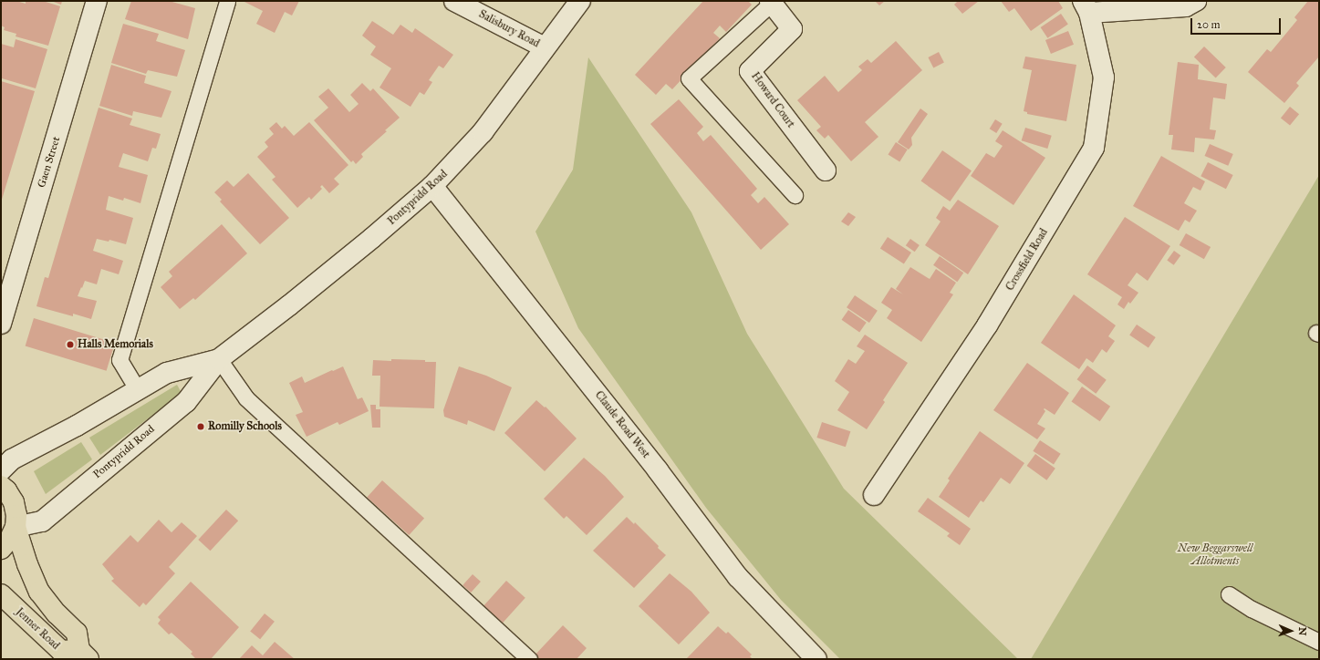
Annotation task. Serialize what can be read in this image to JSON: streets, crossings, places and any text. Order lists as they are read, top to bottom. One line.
{"streets":{"main road":["Jenner Road"],"street":["Salisbury Road","Howard Court","Gaen Street","Pontypridd Road","Crossfield Road","Claude Road West"]},"crossings":[["Salisbury Road","Pontypridd Road"],["Pontypridd Road","Claude Road West"],["Pontypridd Road","Jenner Road"]],"parks":["New Beggarswell Allotments"],"places":["Halls Memorials","Romilly Schools"],"scale_bar":"20 m","north":"right"}
